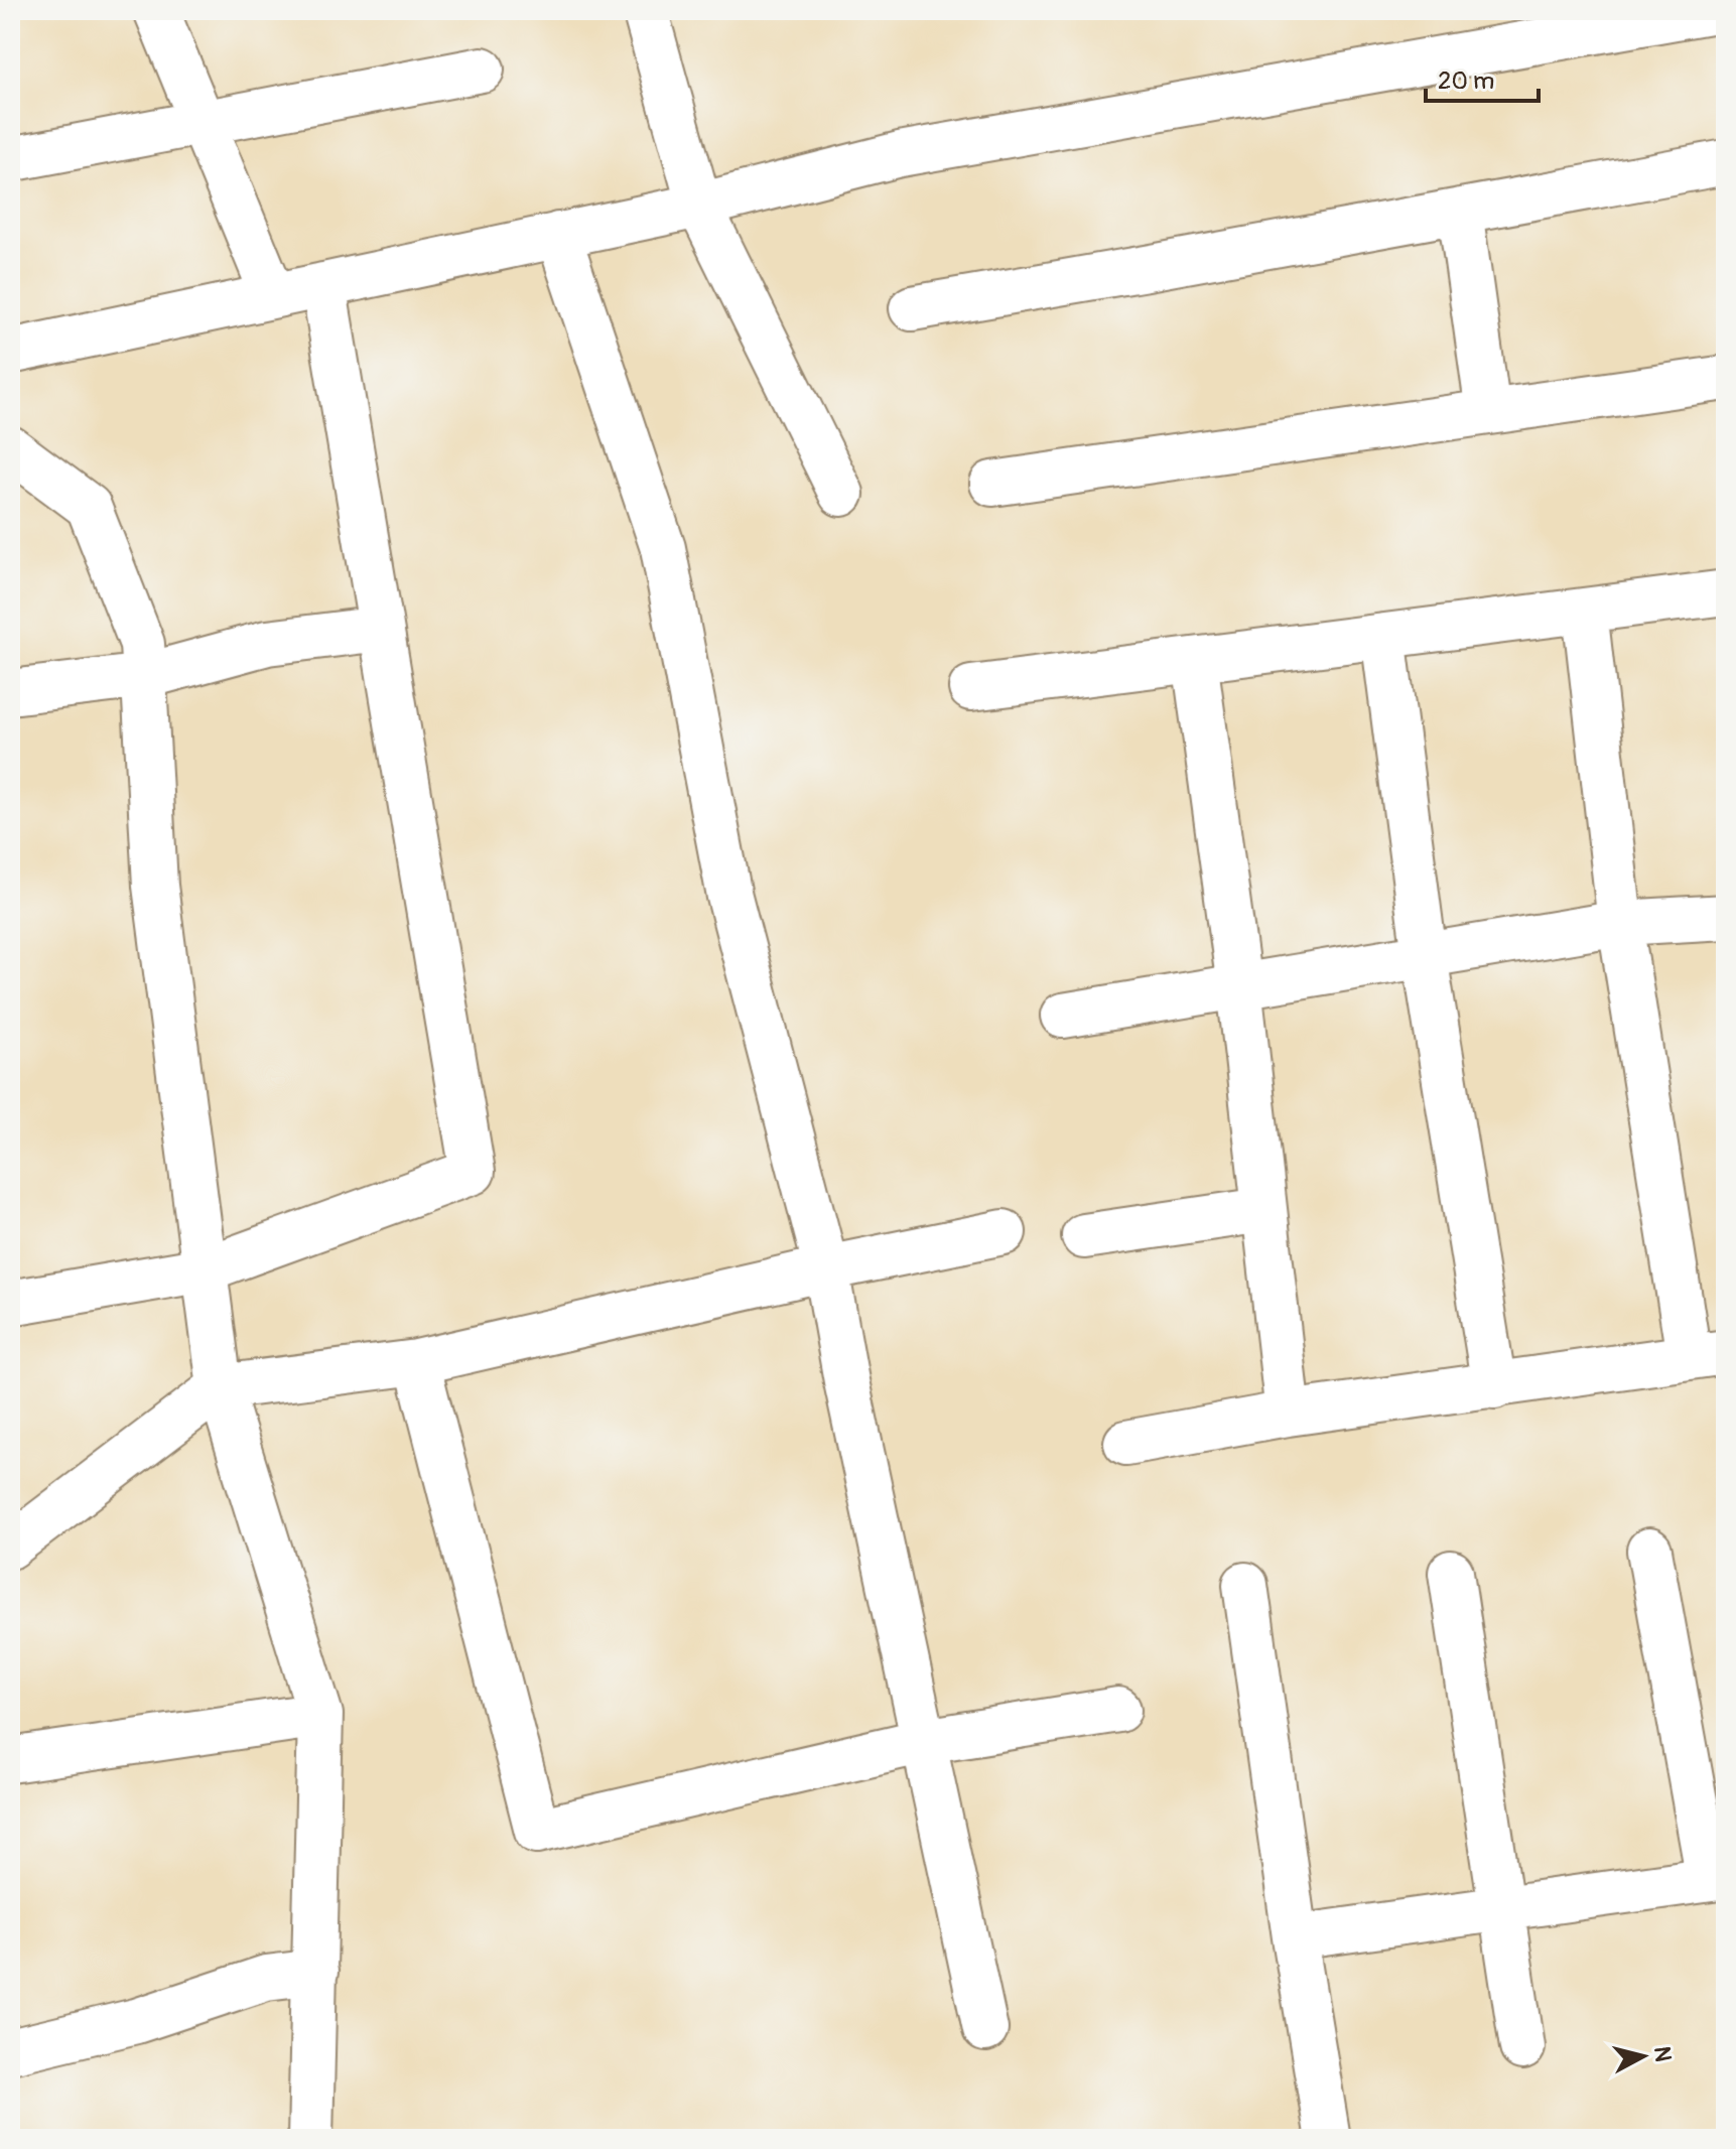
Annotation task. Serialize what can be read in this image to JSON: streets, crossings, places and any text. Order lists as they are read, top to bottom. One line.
{"scale_bar":"20 m","north":"right"}
